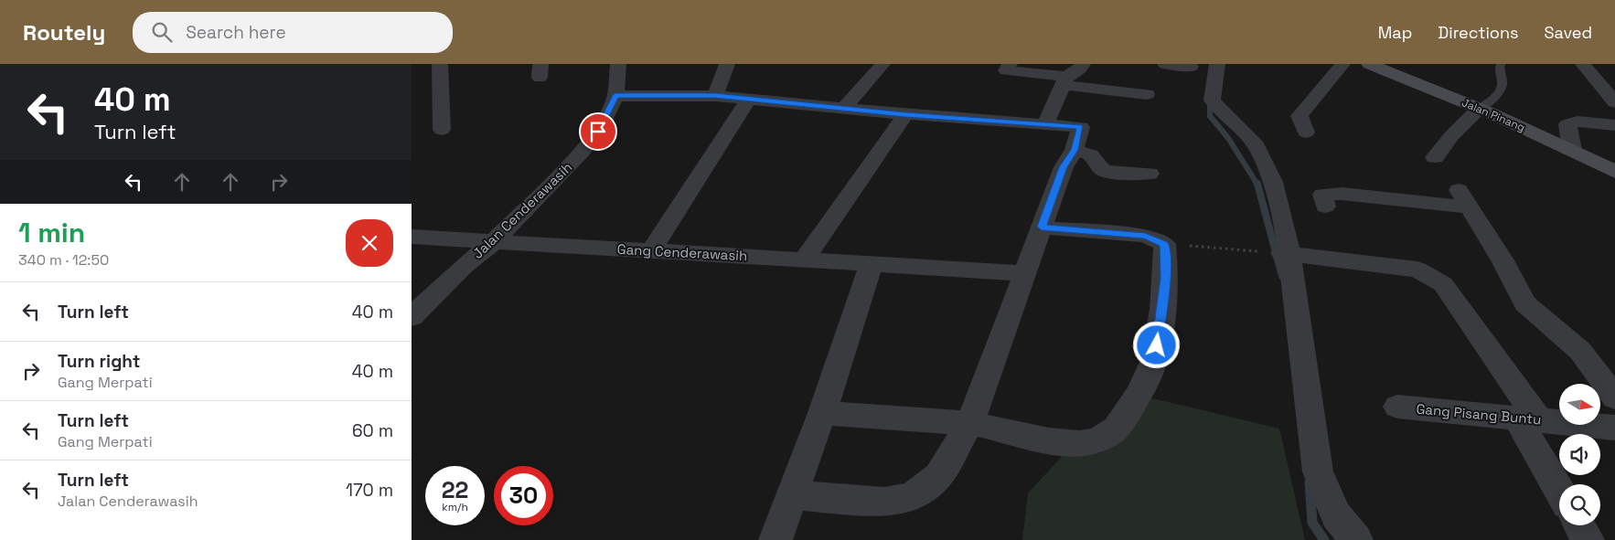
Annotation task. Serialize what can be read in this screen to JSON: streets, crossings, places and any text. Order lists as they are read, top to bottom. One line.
{"streets":{"street":["Jalan Pinang","Jalan Cenderawasih","Gang Cenderawasih","Gang Pisang Buntu"]},"crossings":[["Jalan Cenderawasih","Gang Cenderawasih"]],"north":"right","page":{"header":"Routely","search":"Search here","nav":["Map","Directions","Saved"],"turn":["40 m","Turn left"],"heading":["1 min","340 m · 12:50"],"list":[{"name":"Turn left","value":"40 m"},{"name":"Turn right","note":"Gang Merpati","value":"40 m"},{"name":"Turn left","note":"Gang Merpati","value":"60 m"},{"name":"Turn left","note":"Jalan Cenderawasih","value":"170 m"}],"speed":"22 km/h","limit":"30"}}
